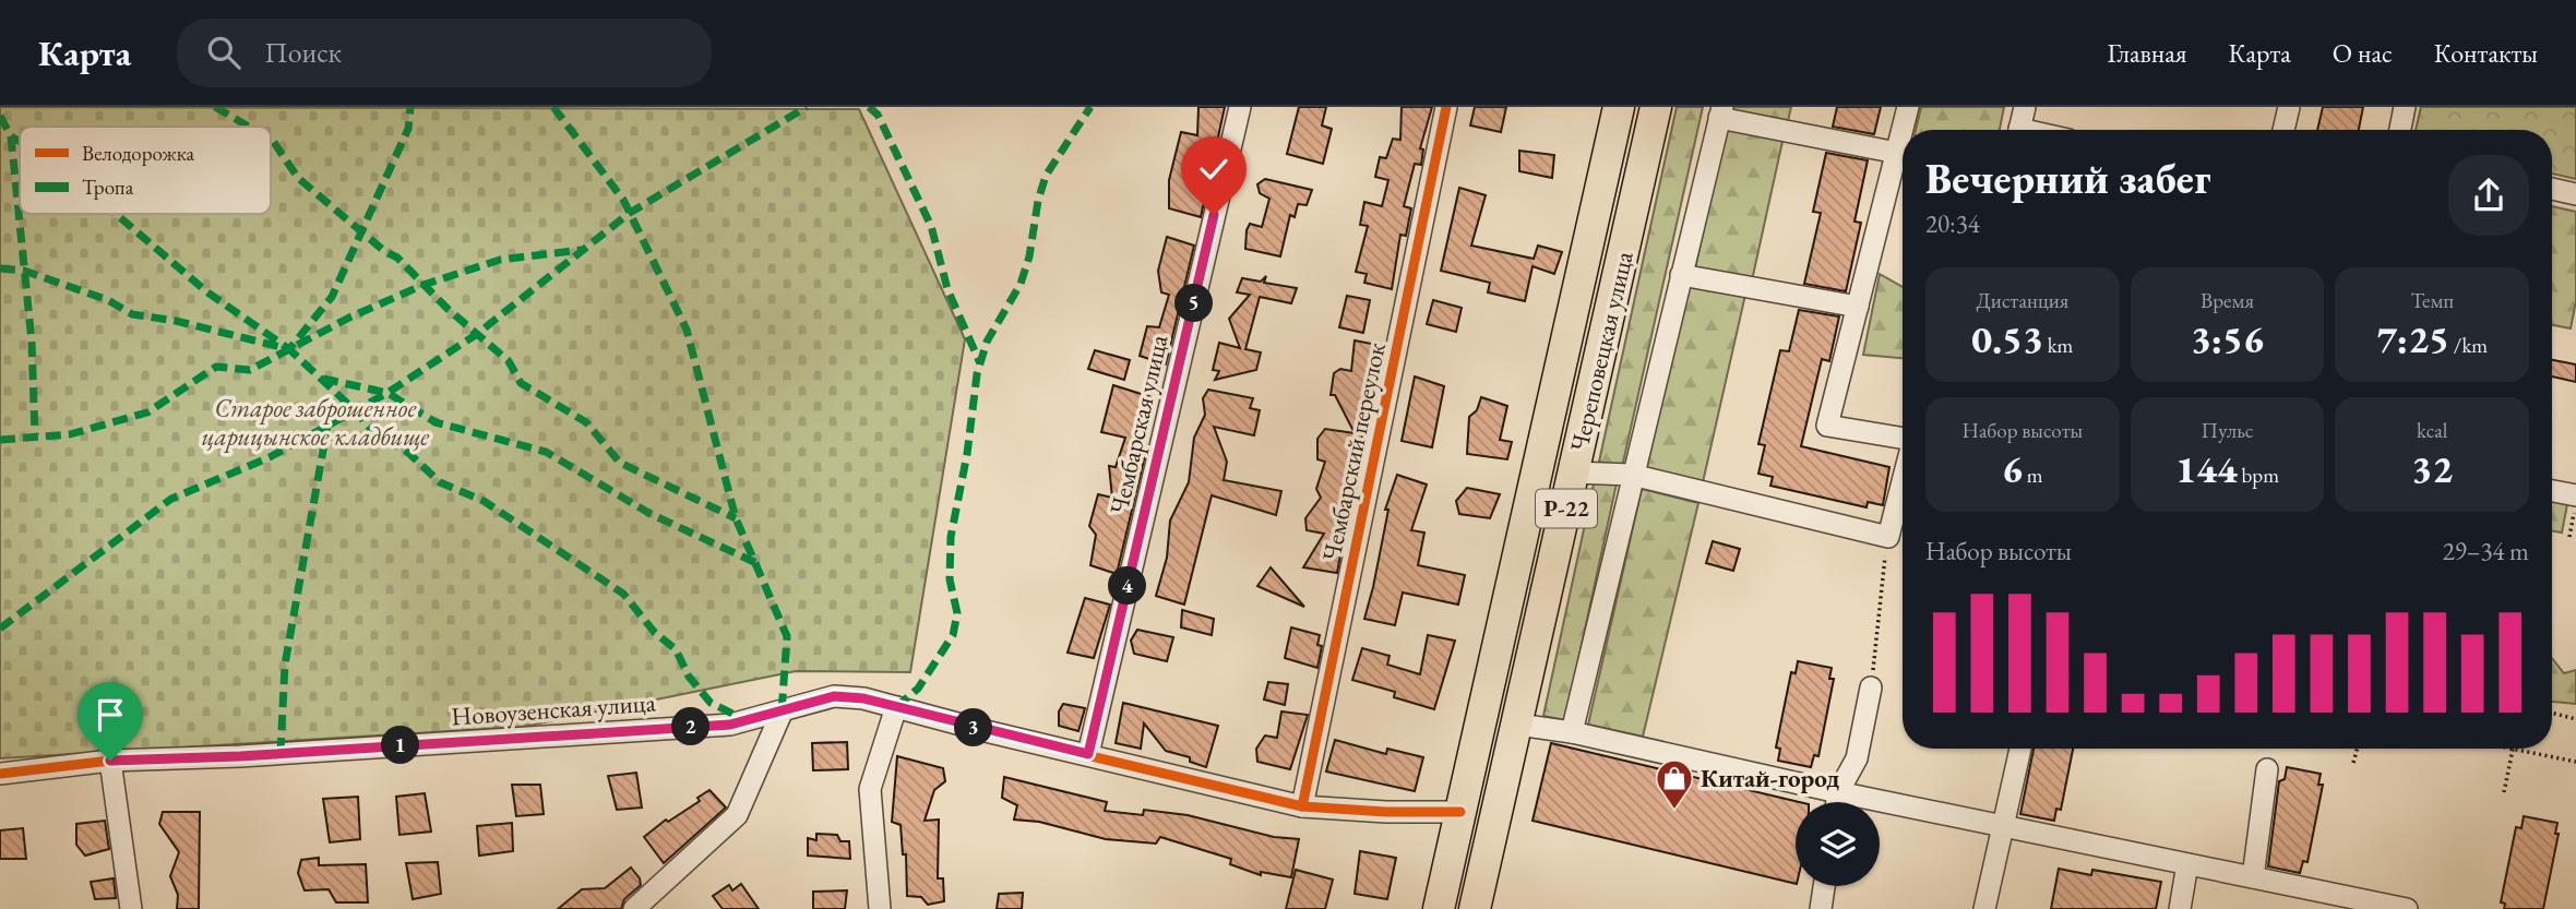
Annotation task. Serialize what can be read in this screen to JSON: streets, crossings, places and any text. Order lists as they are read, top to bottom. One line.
{"streets":{"highway":["Череповецкая улица","Р-22"],"street":["Чембарская улица","Чембарский переулок","Новоузенская улица"]},"crossings":[["Череповецкая улица","Новоузенская улица"],["Чембарская улица","Новоузенская улица"],["Чембарский переулок","Новоузенская улица"]],"parks":["Старое заброшенное царицынское кладбище"],"places":{"shop":["Китай-город"]},"legend":["Велодорожка","Тропа"],"page":{"header":"Карта","search":"Поиск","nav":["Главная","Карта","О нас","Контакты"],"heading":["Вечерний забег","20:34"],"stats":[["Дистанция","0.53 km"],["Время","3:56"],["Темп","7:25 /km"],["Набор высоты","6 m"],["Пульс","144 bpm"],["kcal","32"]],"pins":["5","4","2","3","1"],"chart":["Набор высоты","29–34 m"]}}
